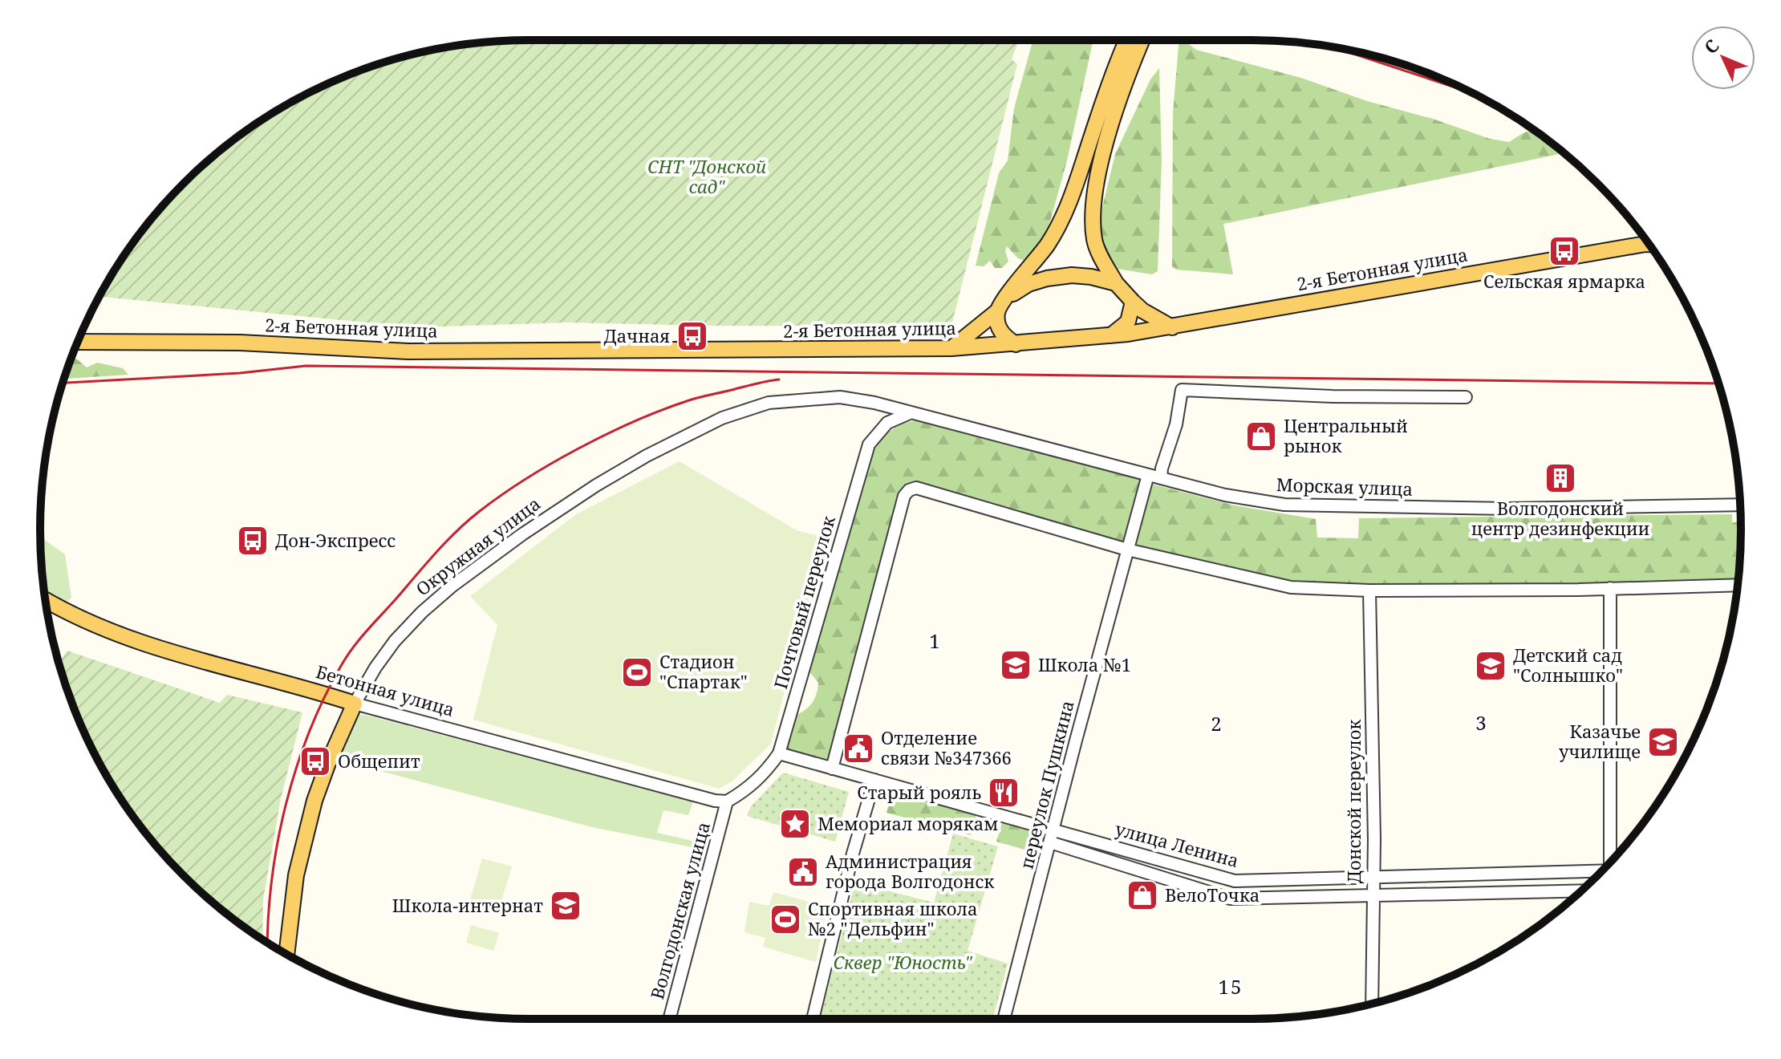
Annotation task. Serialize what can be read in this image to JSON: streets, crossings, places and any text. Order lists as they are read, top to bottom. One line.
{"streets":{"main road":["2-я Бетонная улица","Окружная улица","Бетонная улица"],"street":["Морская улица","Почтовый переулок","переулок Пушкина","Донской переулок","улица Ленина","Волгодонская улица"]},"crossings":[["Морская улица","Окружная улица"],["Морская улица","Почтовый переулок"],["Морская улица","переулок Пушкина"],["Окружная улица","Почтовый переулок"],["Окружная улица","Бетонная улица"],["Почтовый переулок","Бетонная улица"],["Почтовый переулок","улица Ленина"],["Почтовый переулок","Волгодонская улица"],["Бетонная улица","Волгодонская улица"],["переулок Пушкина","улица Ленина"],["Донской переулок","улица Ленина"]],"districts":["1","3","2","15"],"parks":["СНТ \"Донской сад\"","Сквер \"Юность\""],"places":{"bus stop":["Сельская ярмарка","Дачная","Дон-Экспресс","Общепит"],"shop":["Центральный рынок","ВелоТочка"],"building":["Волгодонский центр дезинфекции"],"school or university":["Школа №1","Детский сад \"Солнышко\"","Казачье училище","Школа-интернат"],"sports":["Стадион \"Спартак\"","Спортивная школа №2 \"Дельфин\""],"public building":["Отделение связи №347366","Администрация города Волгодонск"],"restaurant":["Старый рояль"],"place":["Мемориал морякам"]},"north":"top left"}
